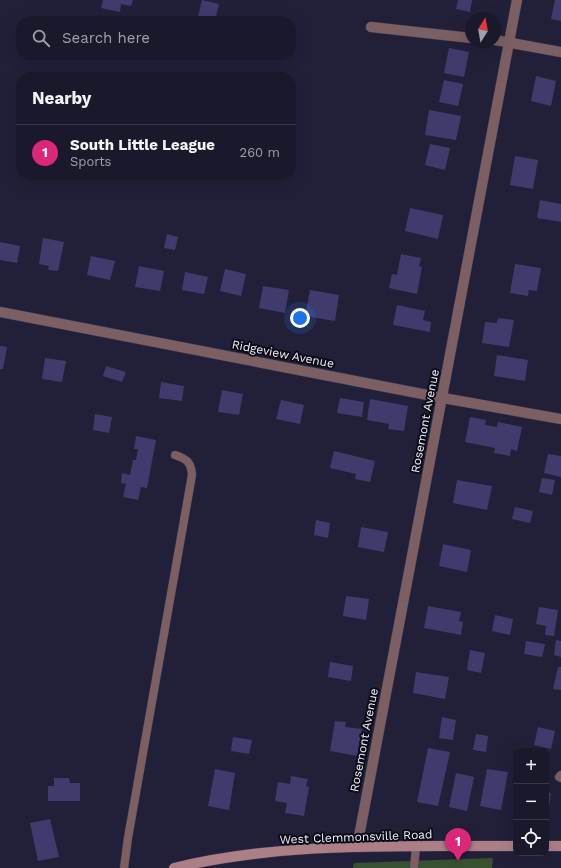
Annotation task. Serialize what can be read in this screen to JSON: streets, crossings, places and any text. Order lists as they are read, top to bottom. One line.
{"streets":{"main road":["West Clemmonsville Road"],"street":["Ridgeview Avenue","Rosemont Avenue"]},"crossings":[["Ridgeview Avenue","Rosemont Avenue"],["Rosemont Avenue","West Clemmonsville Road"]],"north":"top","page":{"search":"Search here","heading":"Nearby","list":[{"mark":"1","name":"South Little League","note":"Sports","value":"260 m"}],"map_buttons":["+","−"],"pins":"1"}}
